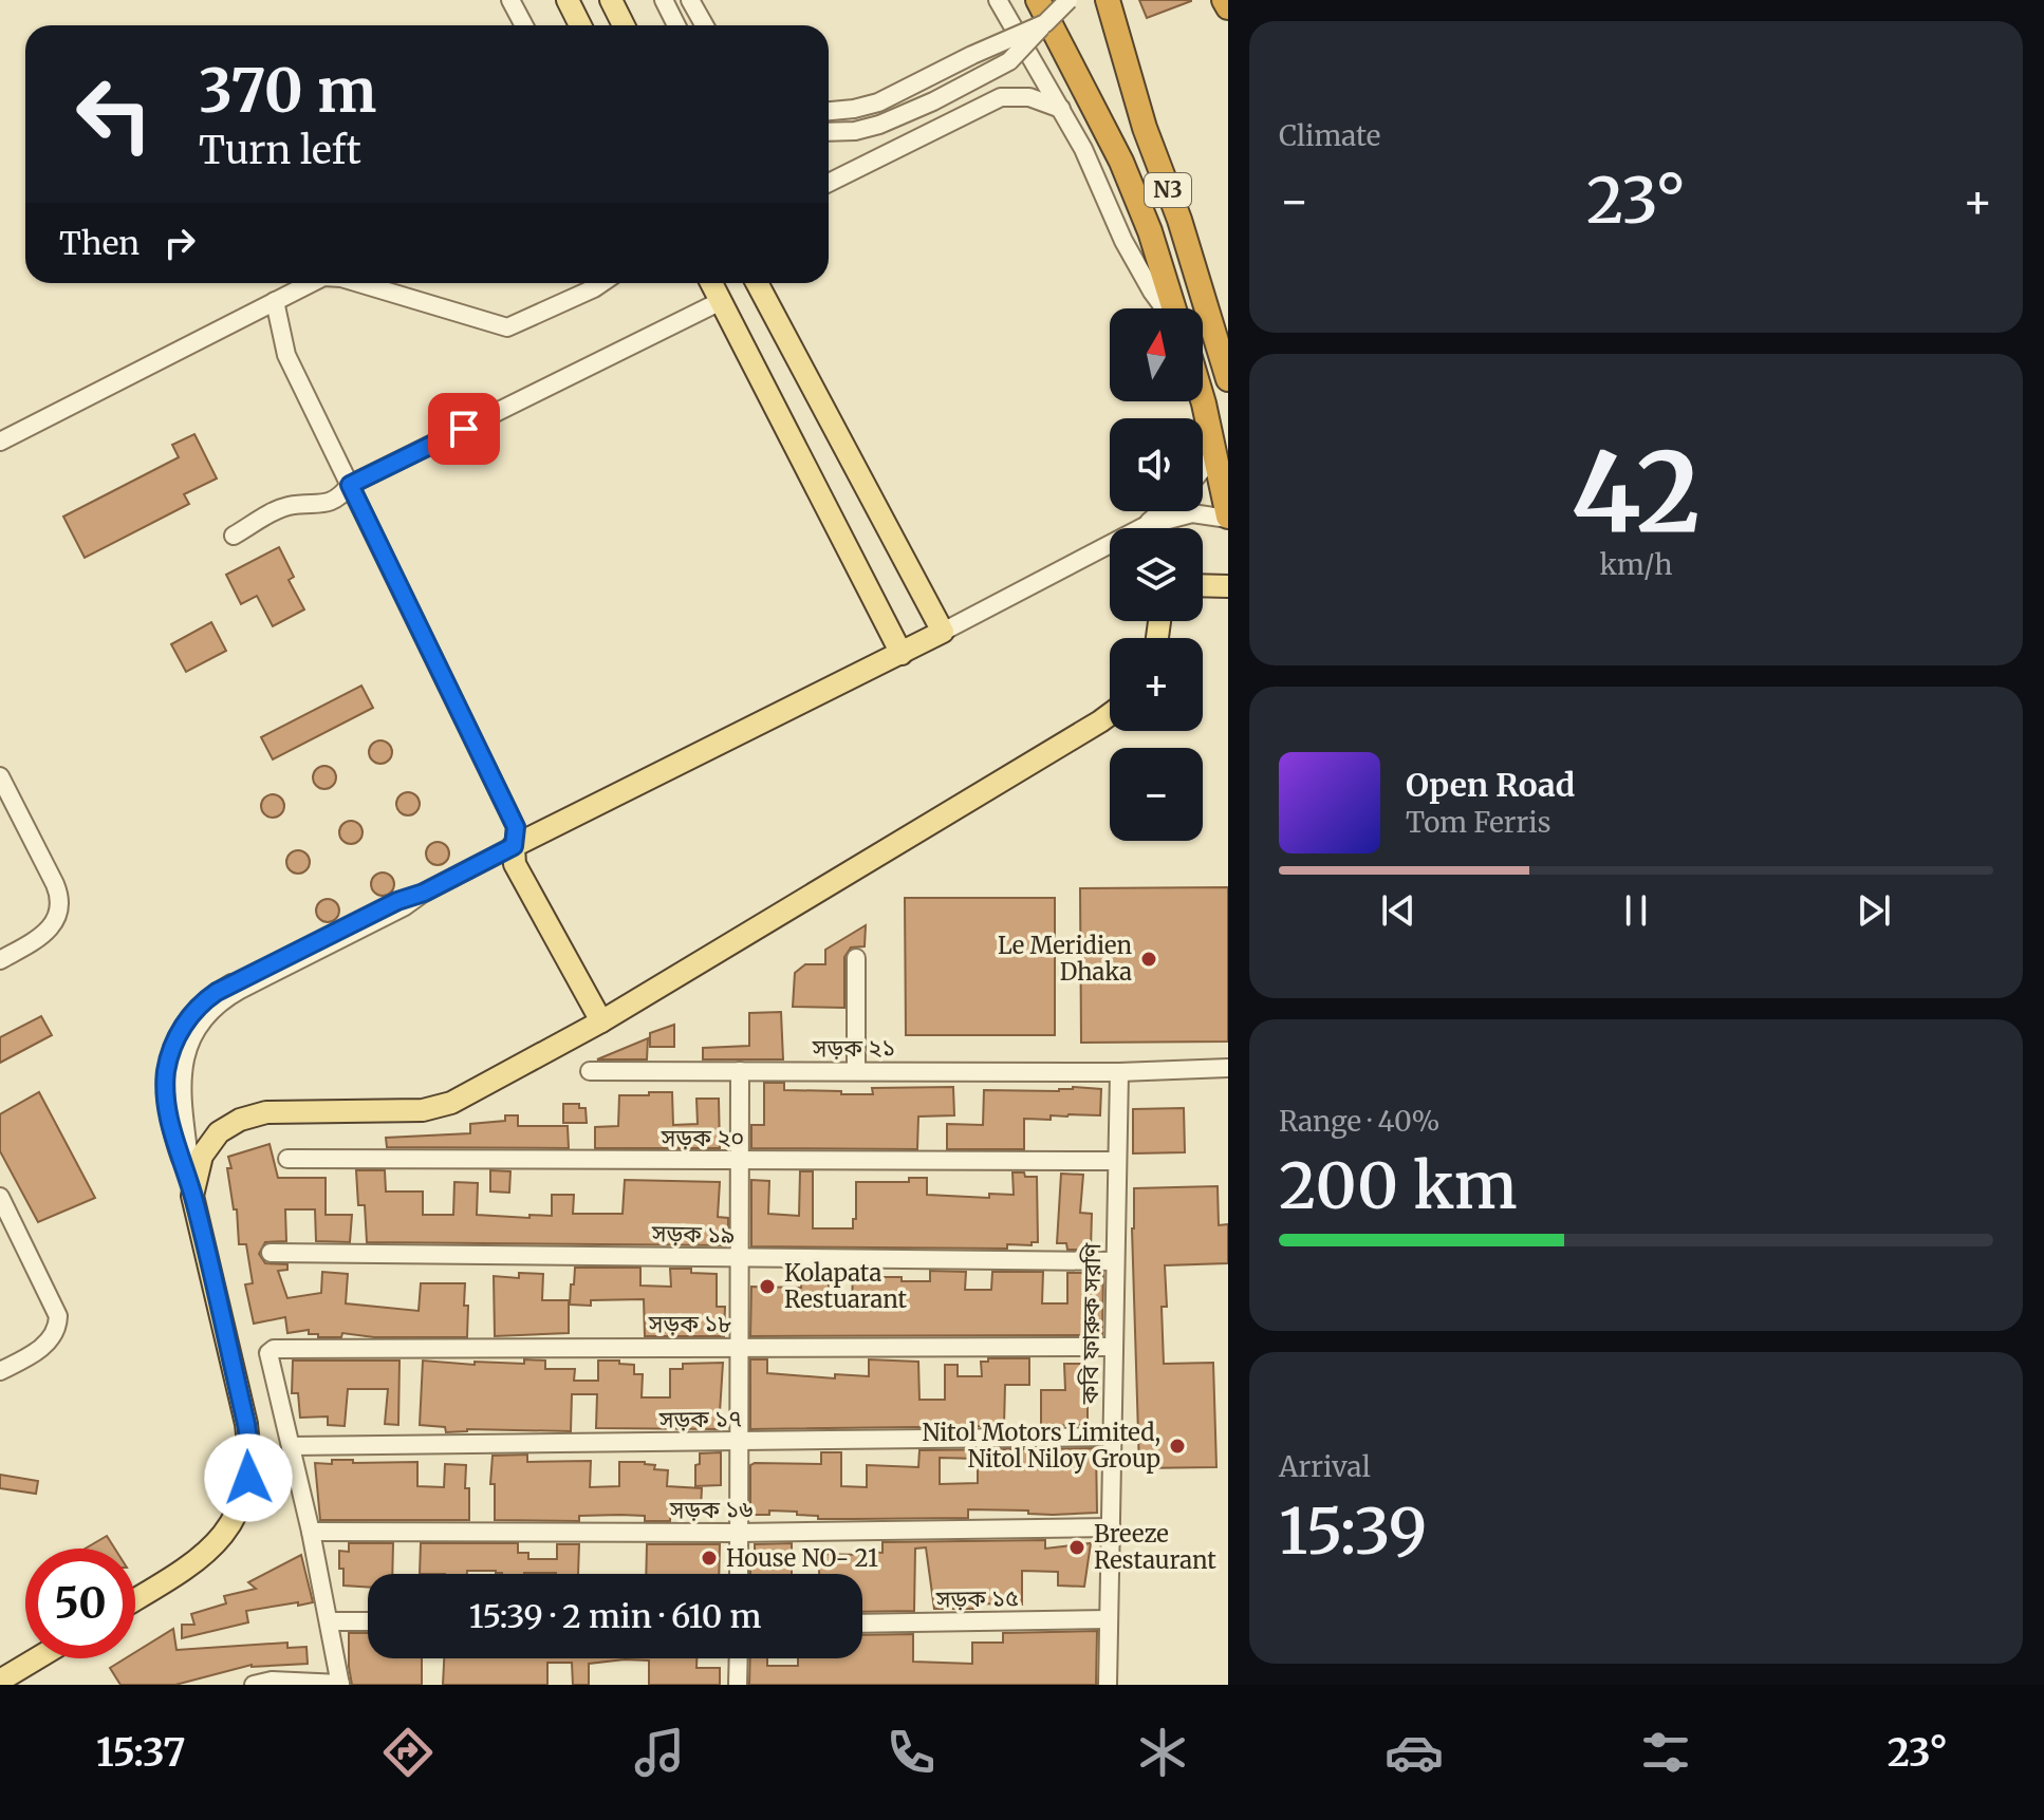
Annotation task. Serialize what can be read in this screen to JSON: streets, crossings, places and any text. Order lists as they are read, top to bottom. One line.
{"streets":{"highway":["N3"],"street":["সড়ক ২১","সড়ক ২০","সড়ক ১৯","সড়ক ১৮","কবি ফারুক সরণি","সড়ক ১৭","সড়ক ১৬","সড়ক ১৫"]},"crossings":[["সড়ক ২১","কবি ফারুক সরণি"],["সড়ক ২০","কবি ফারুক সরণি"],["সড়ক ১৯","কবি ফারুক সরণি"],["সড়ক ১৮","কবি ফারুক সরণি"],["সড়ক ১৮","সড়ক ১৭"],["কবি ফারুক সরণি","সড়ক ১৭"],["কবি ফারুক সরণি","সড়ক ১৬"],["কবি ফারুক সরণি","সড়ক ১৫"]],"places":["Le Meridien Dhaka","Kolapata Restuarant","Nitol Motors Limited, Nitol Niloy Group","Breeze Restaurant","House NO- 21"],"north":"top","page":{"tile":["Climate",["42","km/h"],["Range · 40%","200 km"],["Arrival","15:39"]],"turn":["370 m","Turn left"],"heat":["−","23°","+"],"then":"Then","map_buttons":["+","−"],"song":["Open Road","Tom Ferris"],"limit":"50","trip":"15:39 · 2 min · 610 m","tabs":["15:37","23°"]}}
